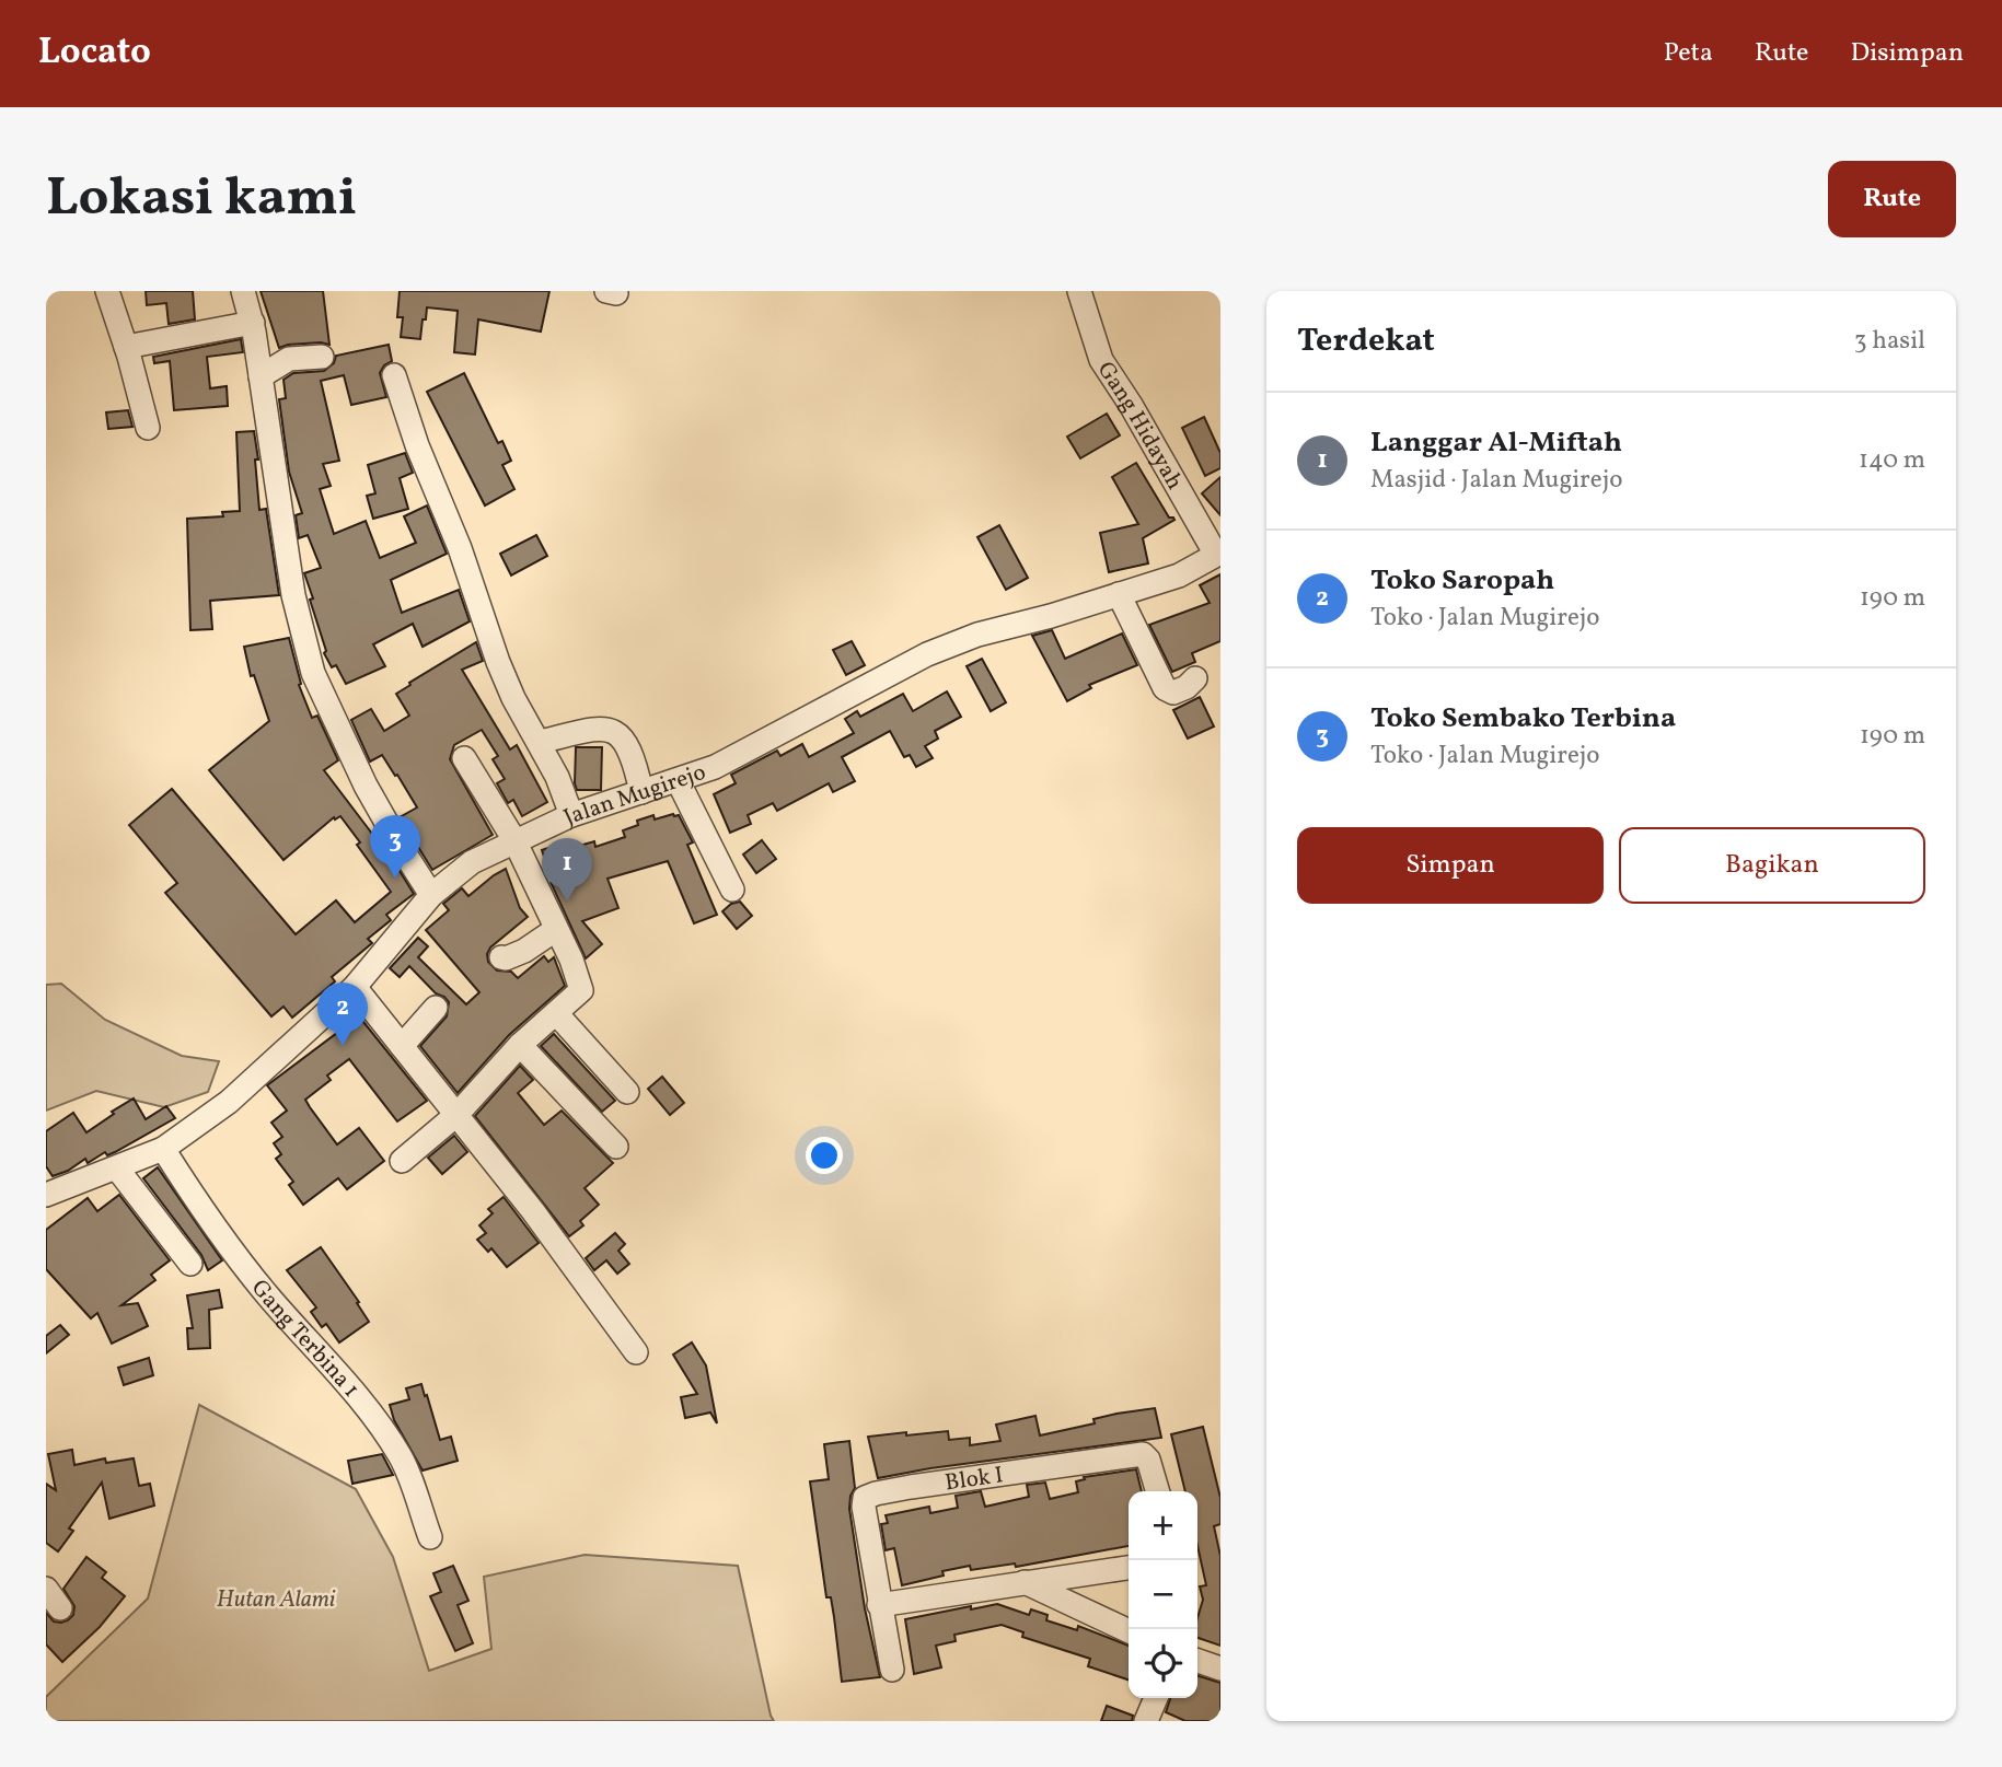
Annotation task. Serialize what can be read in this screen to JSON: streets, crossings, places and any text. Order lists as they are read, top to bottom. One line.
{"streets":{"street":["Gang Hidayah","Jalan Mugirejo","Gang Terbina 1","Blok I"]},"crossings":[["Gang Hidayah","Jalan Mugirejo"],["Jalan Mugirejo","Gang Terbina 1"]],"parks":["Hutan Alami"],"page":{"header":"Locato","nav":["Peta","Rute","Disimpan"],"buttons":["Rute",["Simpan","Bagikan"]],"title":"Lokasi kami","heading":["Terdekat","3 hasil"],"list":[{"mark":"1","name":"Langgar Al-Miftah","note":"Masjid · Jalan Mugirejo","value":"140 m"},{"mark":"2","name":"Toko Saropah","note":"Toko · Jalan Mugirejo","value":"190 m"},{"mark":"3","name":"Toko Sembako Terbina","note":"Toko · Jalan Mugirejo","value":"190 m"}],"pins":["3","1","2"],"map_buttons":["+","−"]}}
